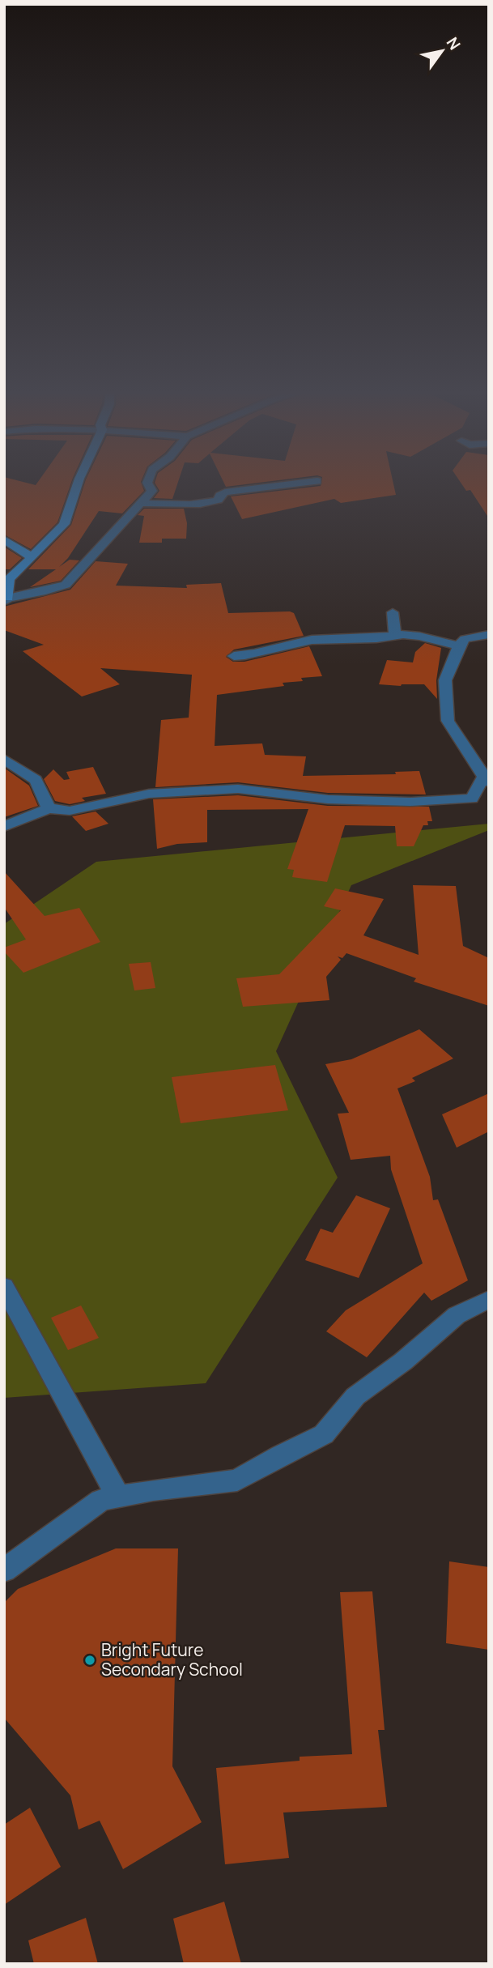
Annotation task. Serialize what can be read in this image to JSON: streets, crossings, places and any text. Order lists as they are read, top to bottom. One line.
{"places":["Bright Future Secondary School"],"north":"top right"}
